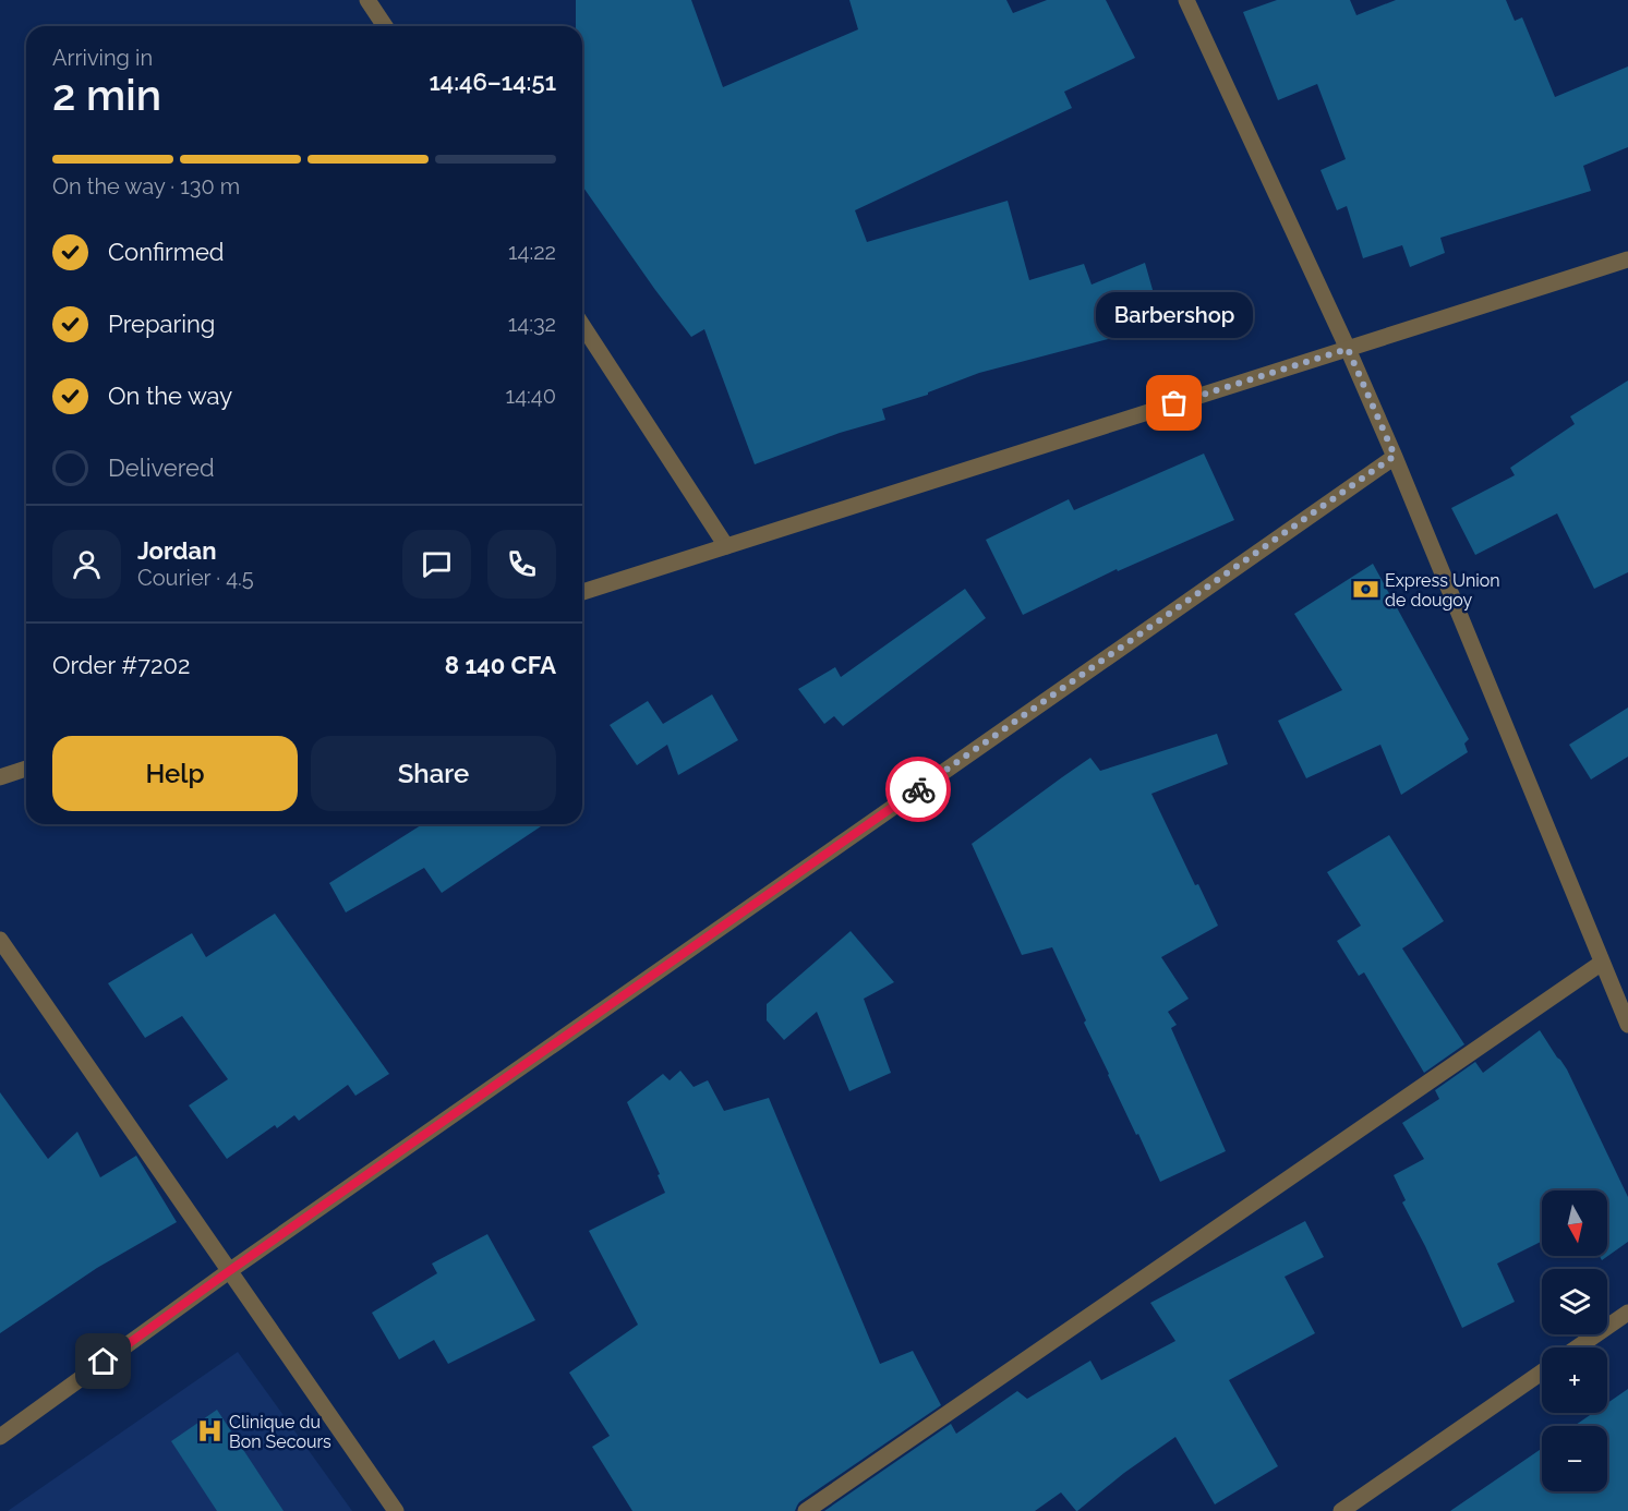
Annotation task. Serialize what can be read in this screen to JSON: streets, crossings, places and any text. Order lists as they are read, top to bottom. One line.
{"places":{"other":["Barbershop"],"bank":["Express Union de dougoy"],"hospital":["Clinique du Bon Secours"]},"north":"bottom","page":{"heading":["2 min","Arriving in","14:46–14:51"],"panel":["Jordan","Courier · 4.5","Order #7202","8 140 CFA"],"bar":"On the way · 130 m","list":[["Confirmed","14:22"],["Preparing","14:32"],["On the way","14:40"],"Delivered"],"bubble":"Barbershop","buttons":["Help","Share"],"map_buttons":["+","−"]}}
